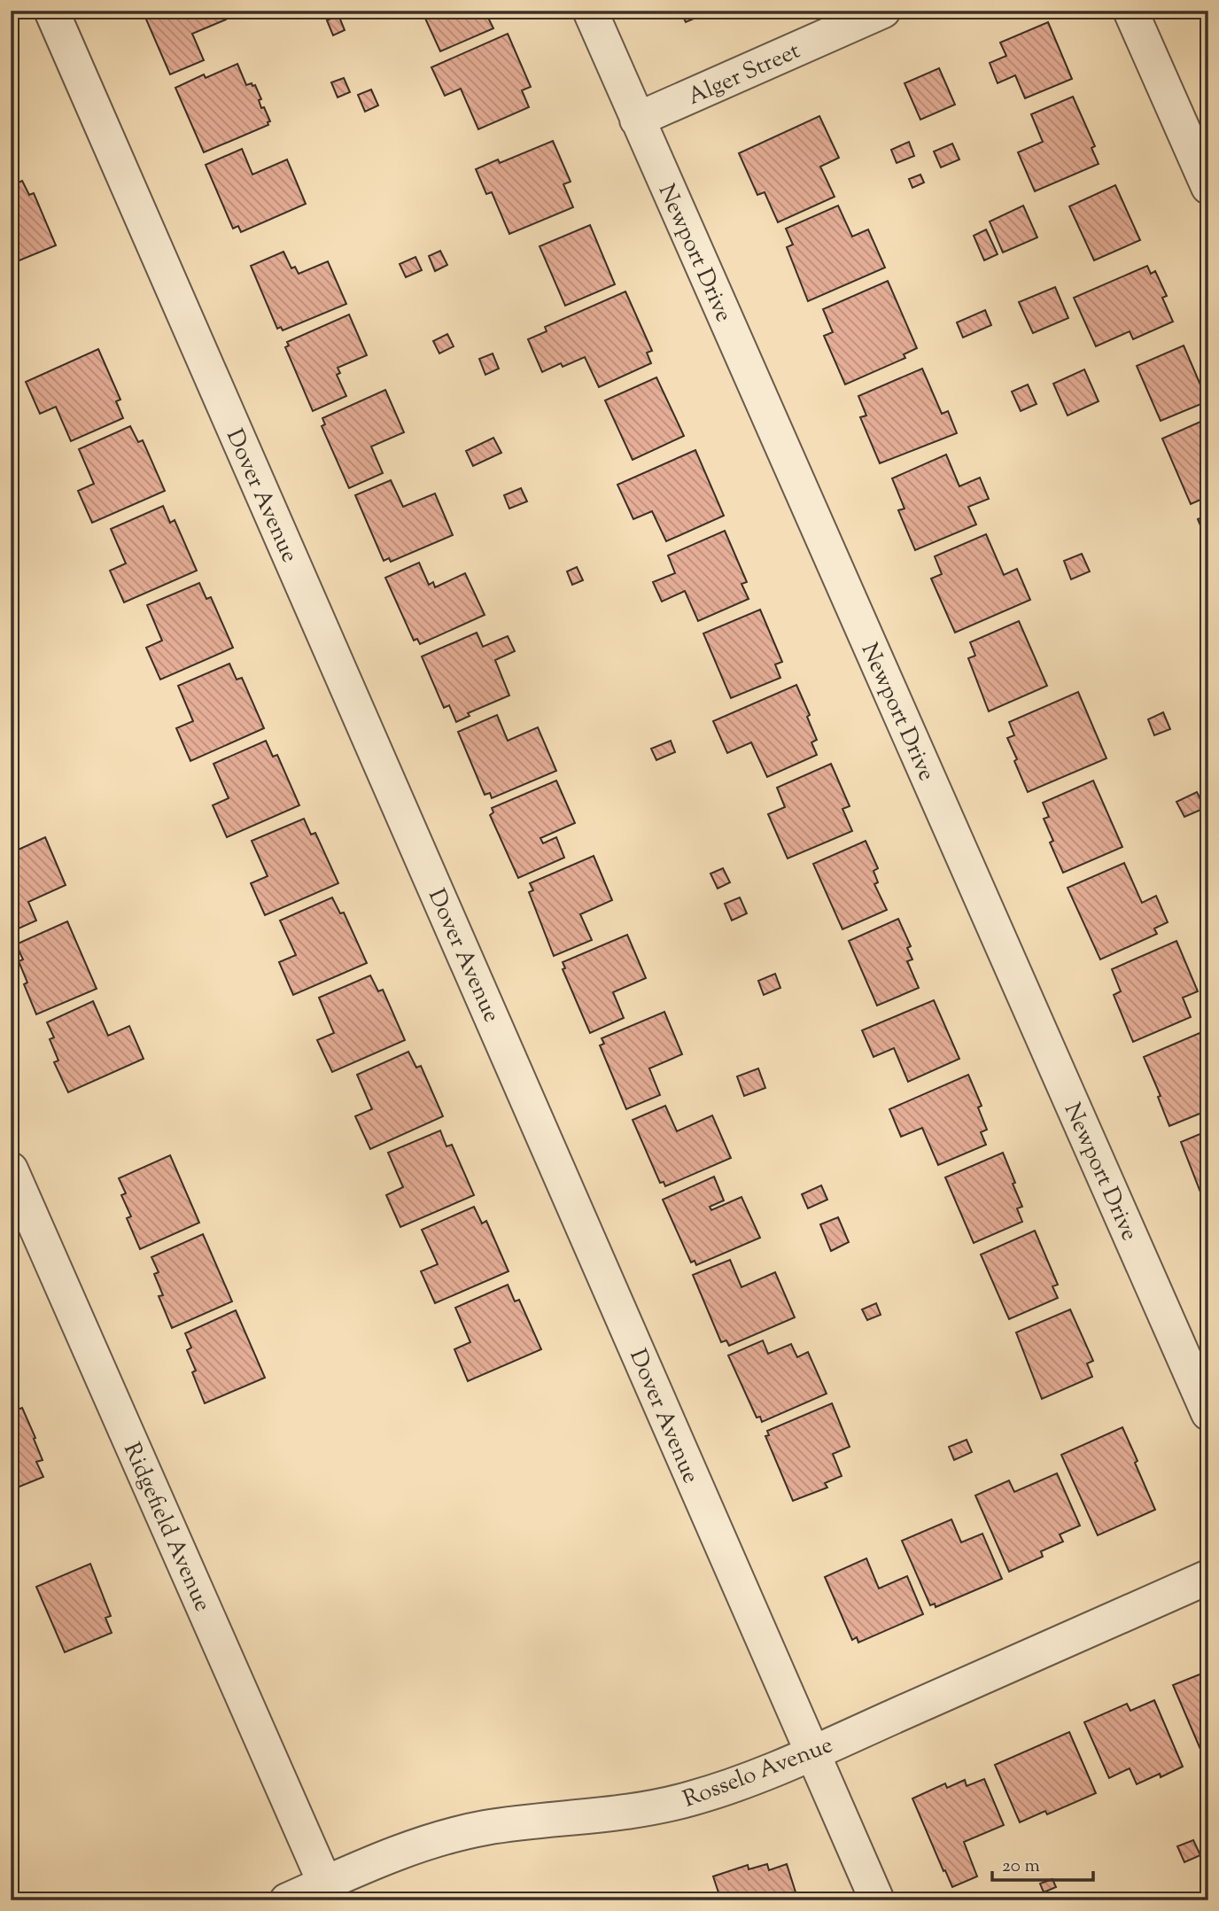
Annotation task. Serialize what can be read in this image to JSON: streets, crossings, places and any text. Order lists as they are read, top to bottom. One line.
{"streets":{"street":["Alger Street","Newport Drive","Dover Avenue","Ridgefield Avenue","Rosselo Avenue"]},"crossings":[["Alger Street","Newport Drive"],["Dover Avenue","Rosselo Avenue"],["Ridgefield Avenue","Rosselo Avenue"]],"scale_bar":"20 m"}
